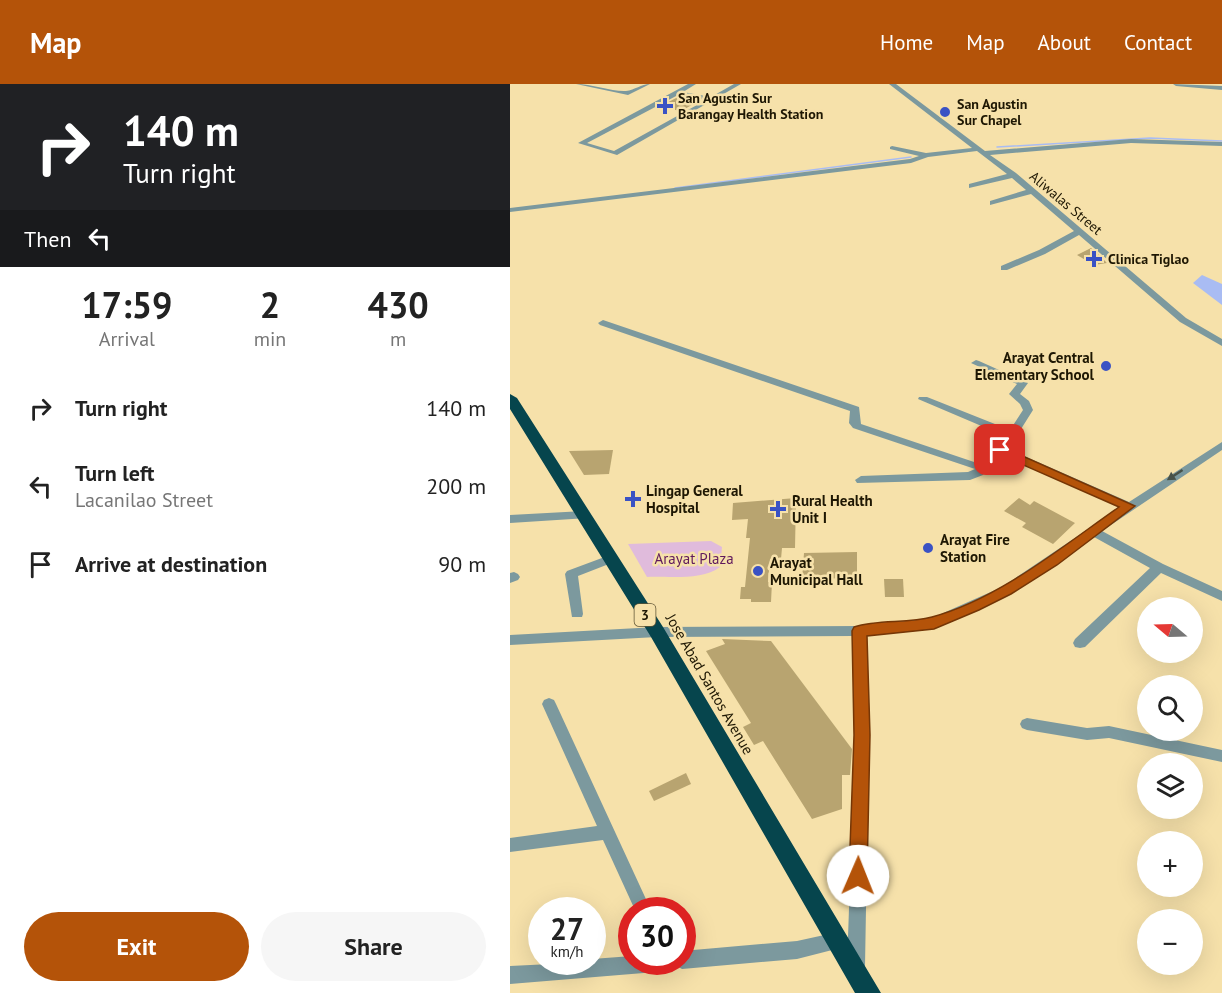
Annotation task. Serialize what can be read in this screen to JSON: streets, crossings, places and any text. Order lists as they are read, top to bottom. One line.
{"streets":{"highway":["3","Jose Abad Santos Avenue"],"street":["Aliwalas Street"]},"parks":["Arayat Plaza"],"places":{"health":["San Agustin Sur Barangay Health Station","Clinica Tiglao","Lingap General Hospital","Rural Health Unit I"],"other":["San Agustin Sur Chapel","Arayat Central Elementary School","Arayat Fire Station","Arayat Municipal Hall"]},"north":"left","page":{"header":"Map","nav":["Home","Map","About","Contact"],"turn":["140 m","Turn right"],"then":"Then","eta":["17:59","Arrival","2","min","430","m"],"list":[{"name":"Turn right","value":"140 m"},{"name":"Turn left","note":"Lacanilao Street","value":"200 m"},{"name":"Arrive at destination","value":"90 m"}],"map_buttons":["+","−"],"speed":"27 km/h","limit":"30","buttons":["Exit","Share"]}}
